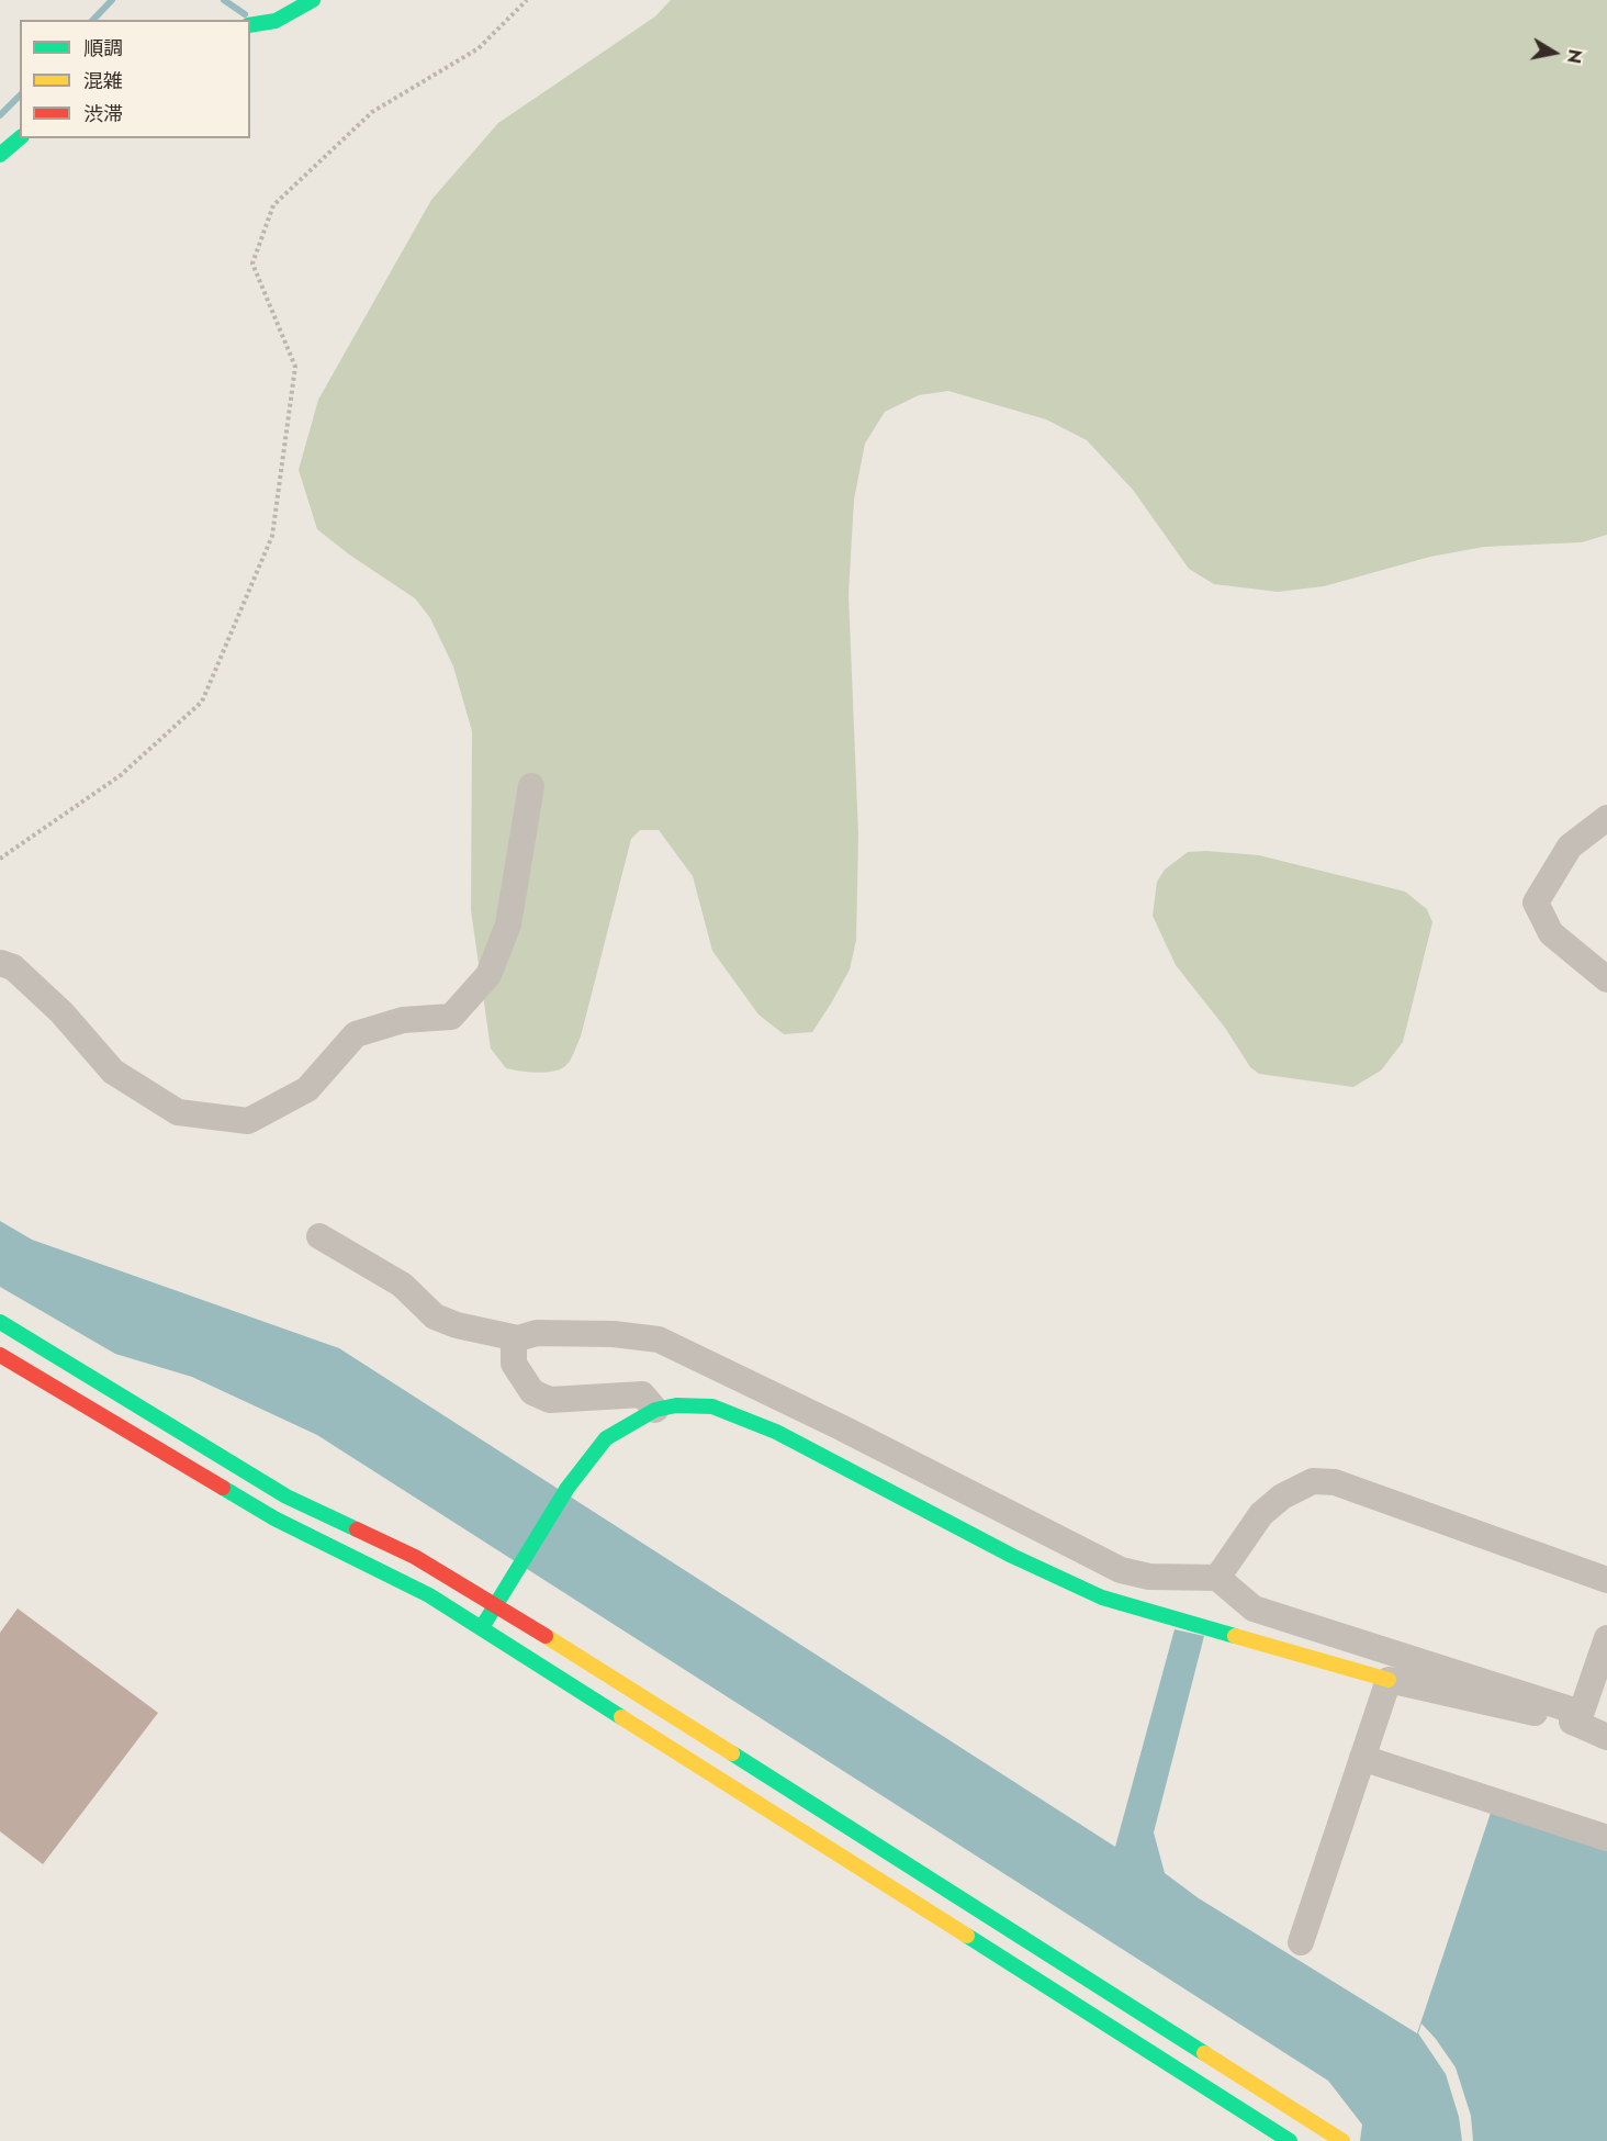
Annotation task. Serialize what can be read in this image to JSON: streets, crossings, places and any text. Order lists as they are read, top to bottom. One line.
{"legend":["順調","混雑","渋滞"],"north":"right"}
